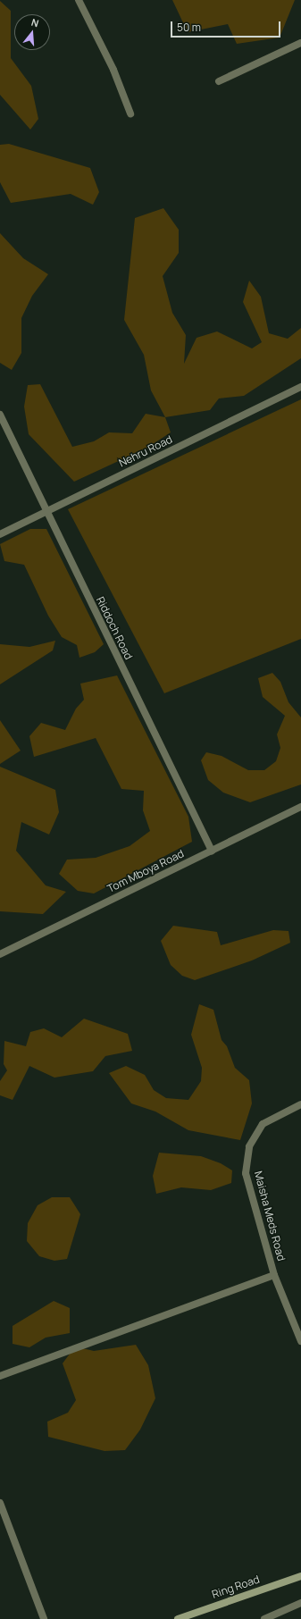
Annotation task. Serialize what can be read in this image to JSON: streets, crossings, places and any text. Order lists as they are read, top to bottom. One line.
{"streets":{"main road":["Ring Road"],"street":["Nehru Road","Riddoch Road","Tom Mboya Road","Maisha Meds Road"]},"crossings":[["Nehru Road","Riddoch Road"],["Riddoch Road","Tom Mboya Road"]],"scale_bar":"50 m","north":"top"}
